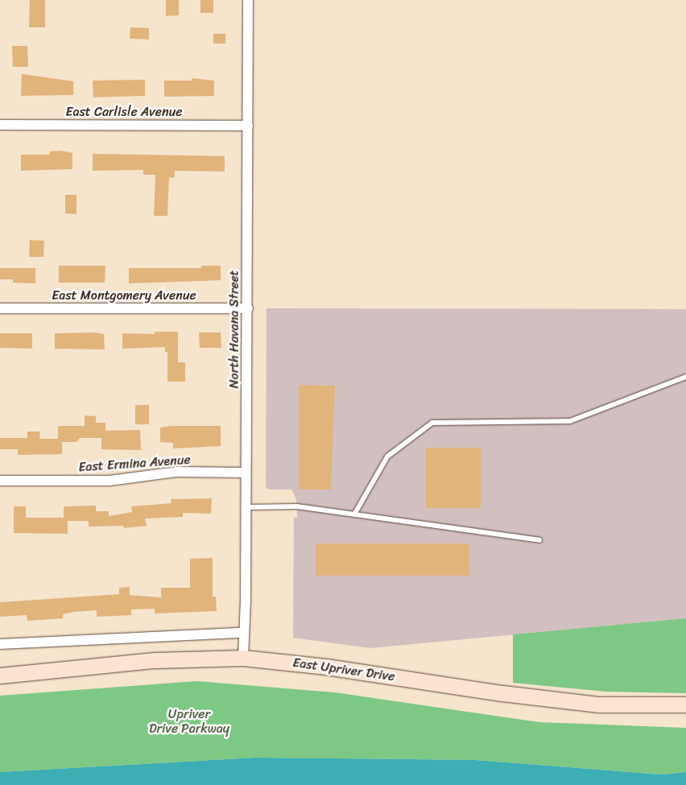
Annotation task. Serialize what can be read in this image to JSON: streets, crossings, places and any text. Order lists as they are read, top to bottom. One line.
{"streets":{"street":["East Carlisle Avenue","East Montgomery Avenue","North Havana Street","East Ermina Avenue","East Upriver Drive"]},"crossings":[["East Carlisle Avenue","North Havana Street"],["East Montgomery Avenue","North Havana Street"],["North Havana Street","East Ermina Avenue"],["North Havana Street","East Upriver Drive"]],"parks":["Upriver Drive Parkway"]}
